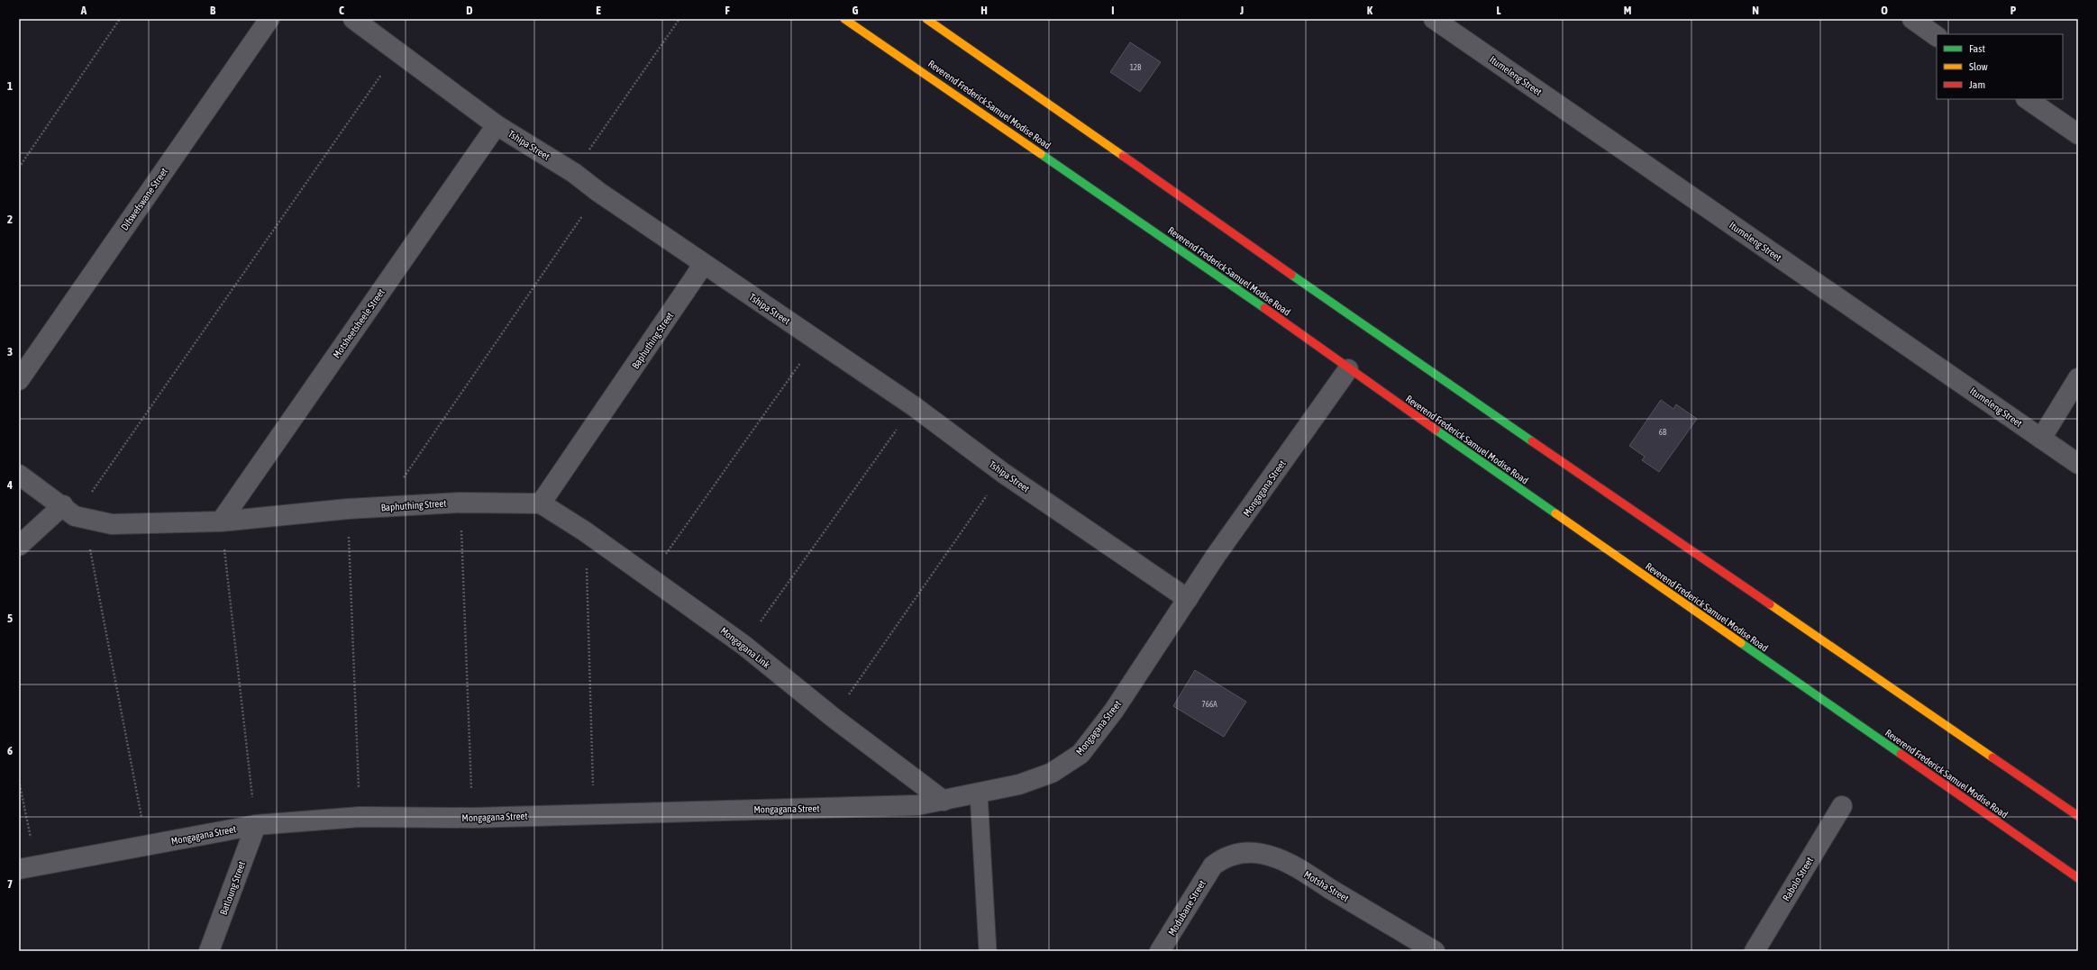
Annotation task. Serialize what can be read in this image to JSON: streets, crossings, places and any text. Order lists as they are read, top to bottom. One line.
{"streets":{"main road":["Reverend Frederick Samuel Modise Road"],"street":["Itumeleng Street","Tshipa Street","Difswefswane Street","Motsheetsheele Street","Baphuthing Street","Mongagana Street","Mongagana Link","Rabolo Street","Motsha Street","Batloung Street","Modubane Street"]},"crossings":[["Reverend Frederick Samuel Modise Road","Mongagana Street"],["Tshipa Street","Motsheetsheele Street"],["Tshipa Street","Baphuthing Street"],["Tshipa Street","Mongagana Street"],["Motsheetsheele Street","Baphuthing Street"],["Baphuthing Street","Mongagana Link"],["Mongagana Street","Mongagana Link"],["Mongagana Street","Batloung Street"],["Motsha Street","Modubane Street"]],"house_numbers":["12B","6B","766A"],"legend":["Fast","Slow","Jam"],"grid":{"columns":["A","B","C","D","E","F","G","H","I","J","K","L","M","N","O","P"],"rows":["1","2","3","4","5","6","7"]}}
